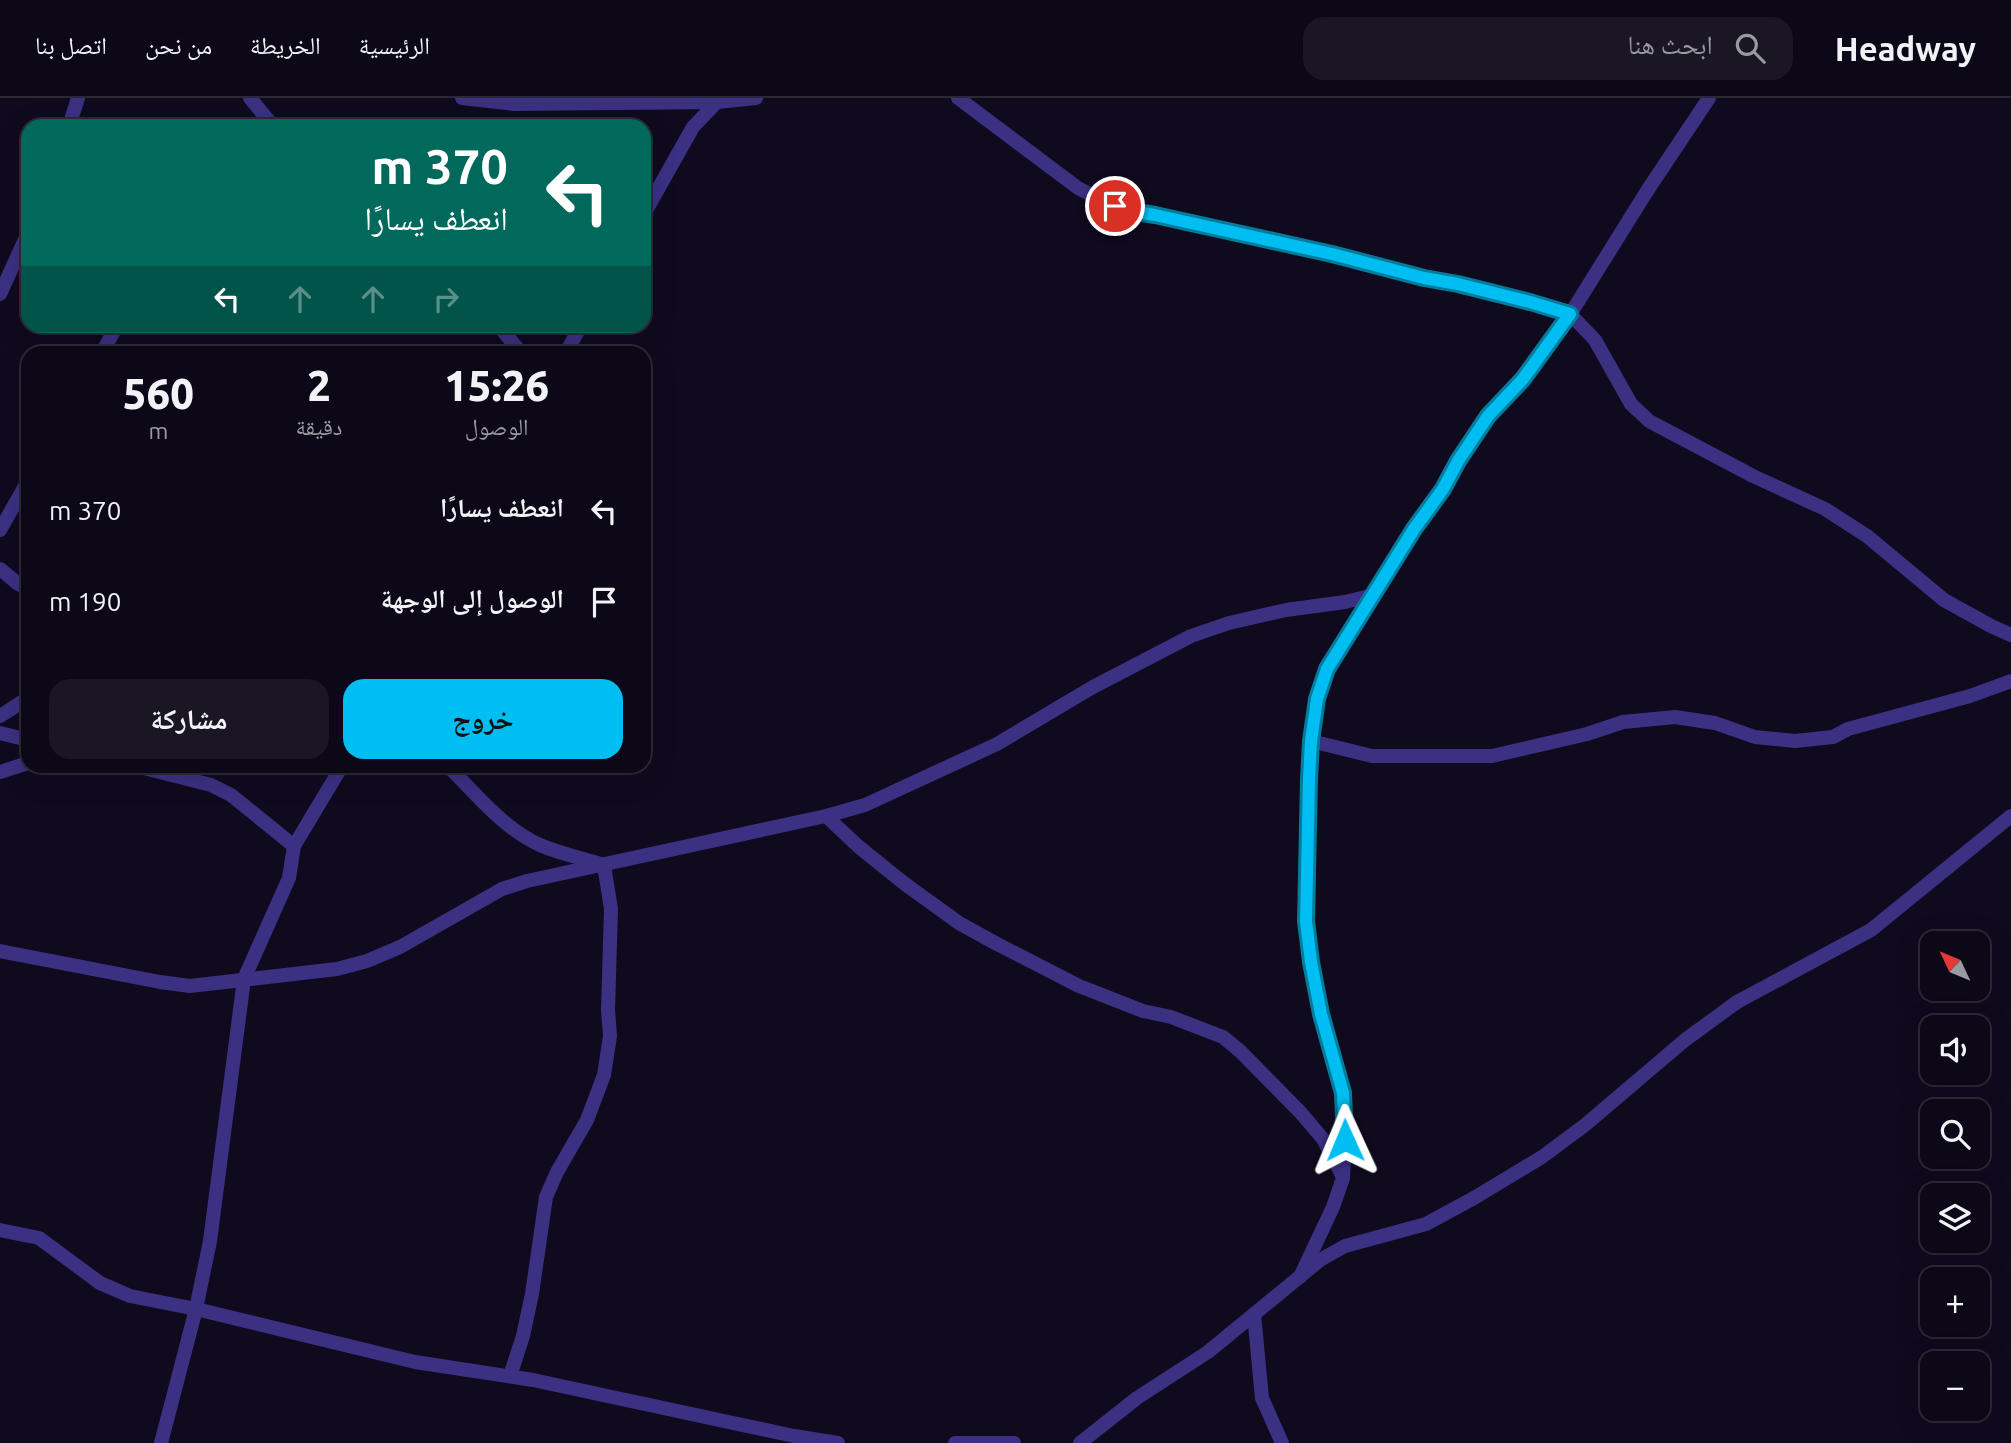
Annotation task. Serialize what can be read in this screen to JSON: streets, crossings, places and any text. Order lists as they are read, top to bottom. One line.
{"north":"top left","page":{"header":"Headway","search":"ابحث هنا","nav":["الرئيسية","الخريطة","من نحن","اتصل بنا"],"turn":["370 m","انعطف يسارًا"],"eta":["15:26","الوصول","2","دقيقة","560","m"],"list":[{"name":"انعطف يسارًا","value":"370 m"},{"name":"الوصول إلى الوجهة","value":"190 m"}],"buttons":["خروج","مشاركة"],"map_buttons":["+","−"]}}
